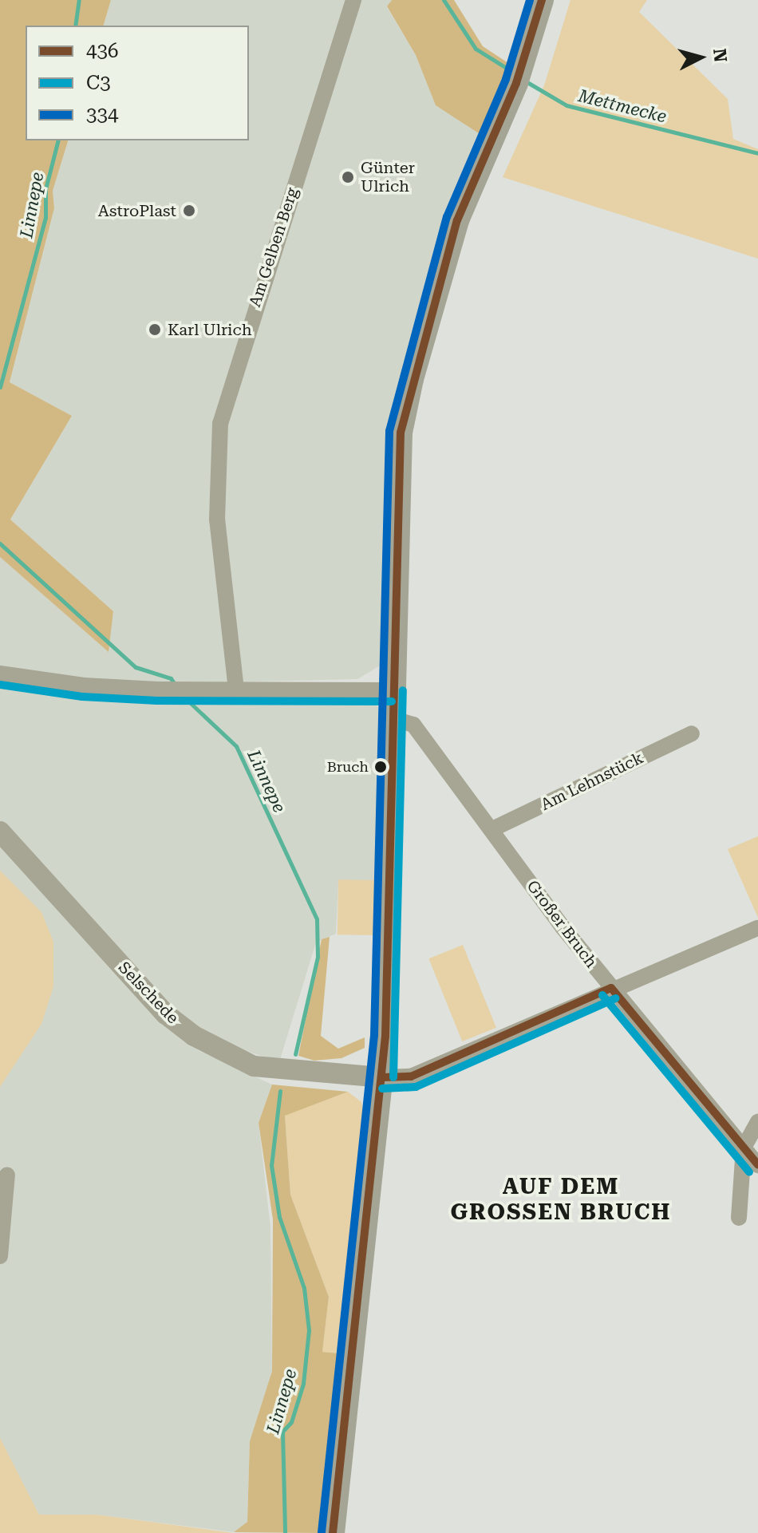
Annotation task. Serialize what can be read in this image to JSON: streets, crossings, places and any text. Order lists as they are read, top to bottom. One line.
{"streets":{"street":["Am Gelben Berg","Am Lehnstück","Großer Bruch","Selschede"]},"crossings":[["Am Lehnstück","Großer Bruch"]],"districts":["AUF DEM GROSSEN BRUCH"],"water":["Mettmecke","Linnepe"],"places":["Günter Ulrich","AstroPlast","Karl Ulrich","Bruch"],"lines":["transit line 436","transit line 334","transit line C3"],"legend":["436","C3","334"],"north":"right"}
